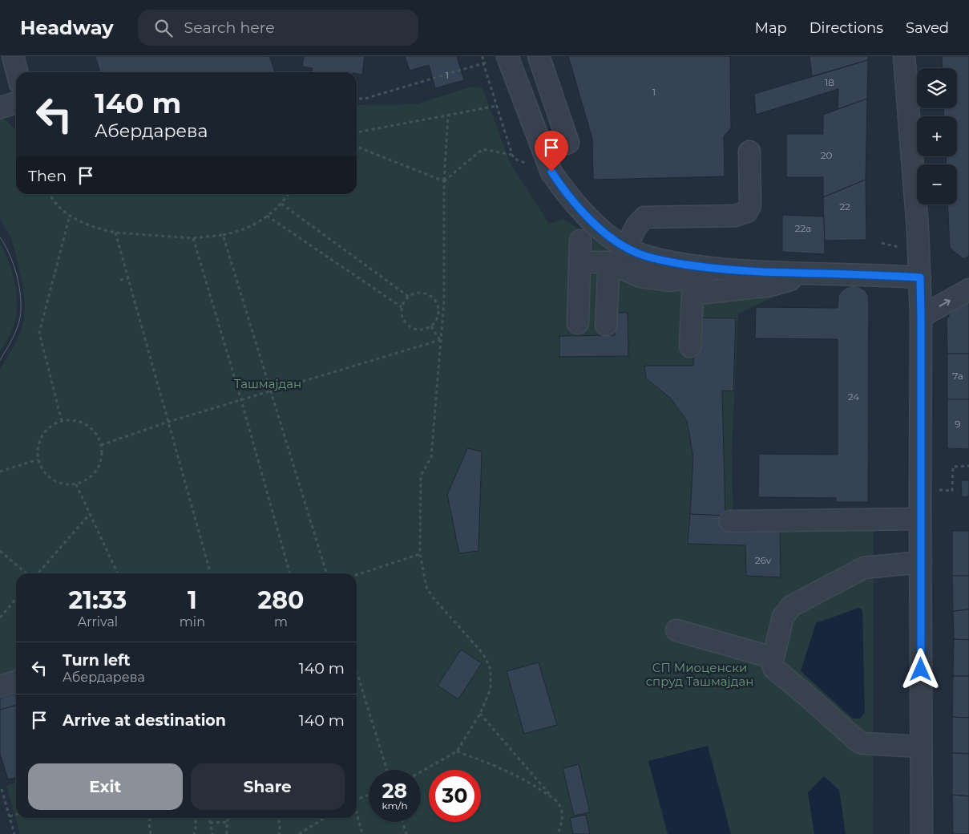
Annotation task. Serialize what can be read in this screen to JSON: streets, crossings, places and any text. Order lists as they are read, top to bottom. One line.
{"parks":["Ташмајдан","СП Миоценски спруд Ташмајдан"],"house_numbers":["1","18","1","20","22","22a","7a","24","9","26v"],"page":{"header":"Headway","search":"Search here","nav":["Map","Directions","Saved"],"map_buttons":["+","−"],"turn":["140 m","Абердарева"],"then":"Then","eta":["21:33","Arrival","1","min","280","m"],"list":[{"name":"Turn left","note":"Абердарева","value":"140 m"},{"name":"Arrive at destination","value":"140 m"}],"buttons":["Exit","Share"],"speed":"28 km/h","limit":"30"}}
